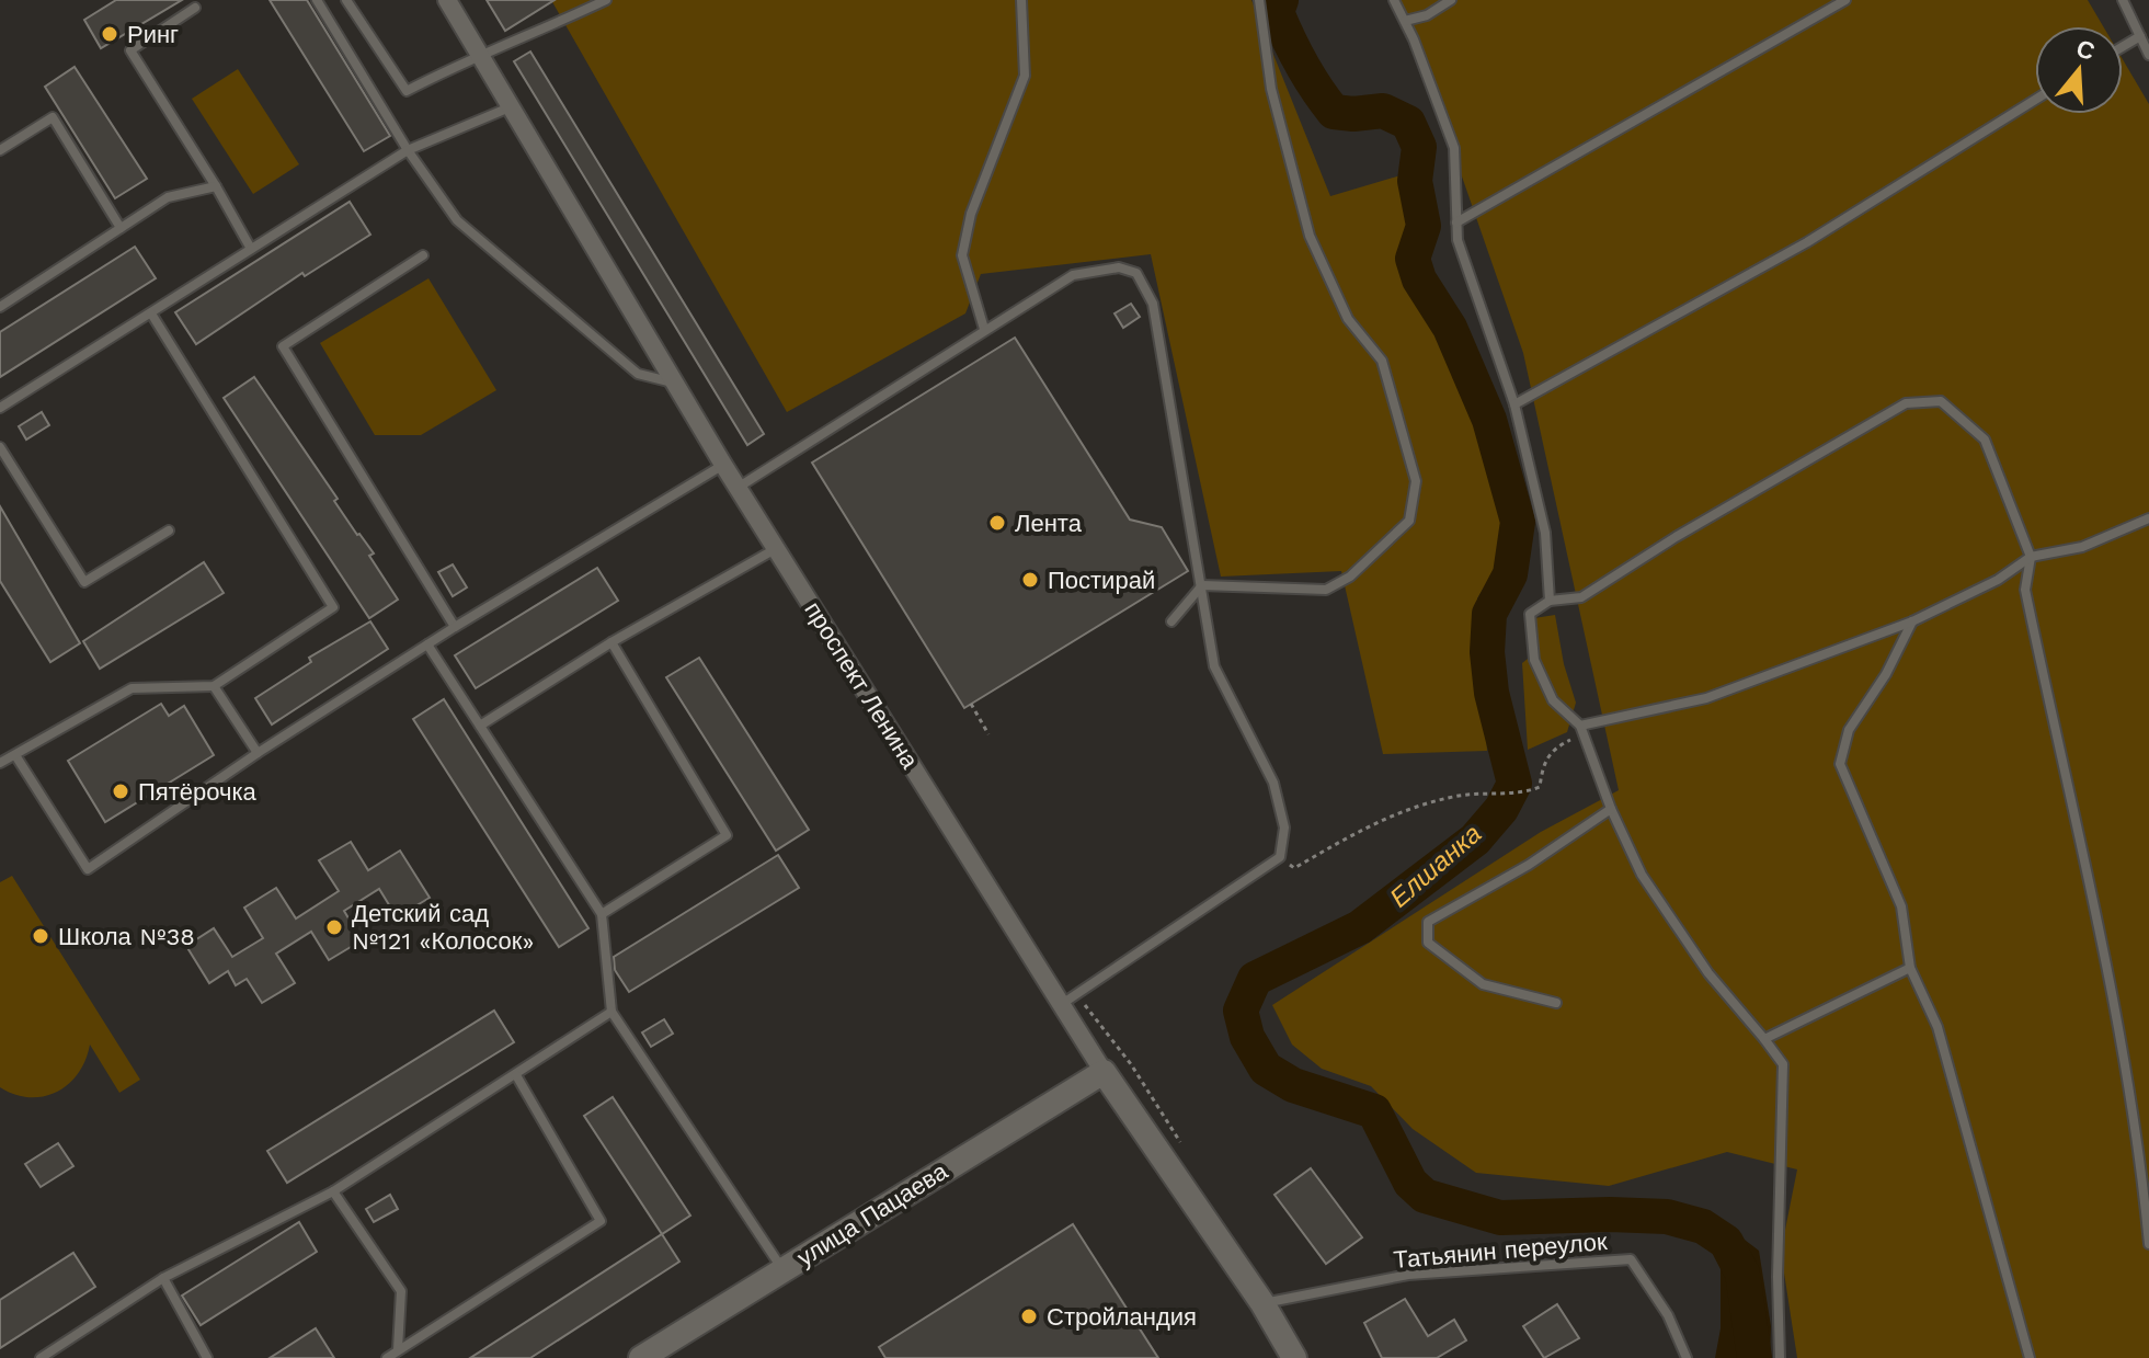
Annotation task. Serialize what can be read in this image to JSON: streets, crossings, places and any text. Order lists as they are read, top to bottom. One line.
{"streets":{"street":["проспект Ленина","улица Пацаева"],"lane":["Татьянин переулок"]},"crossings":[["проспект Ленина","улица Пацаева"],["проспект Ленина","Татьянин переулок"]],"water":["Елшанка"],"places":["Ринг","Лента","Постирай","Пятёрочка","Детский сад №121 «Колосок»","Школа №38","Стройландия"],"north":"top"}
